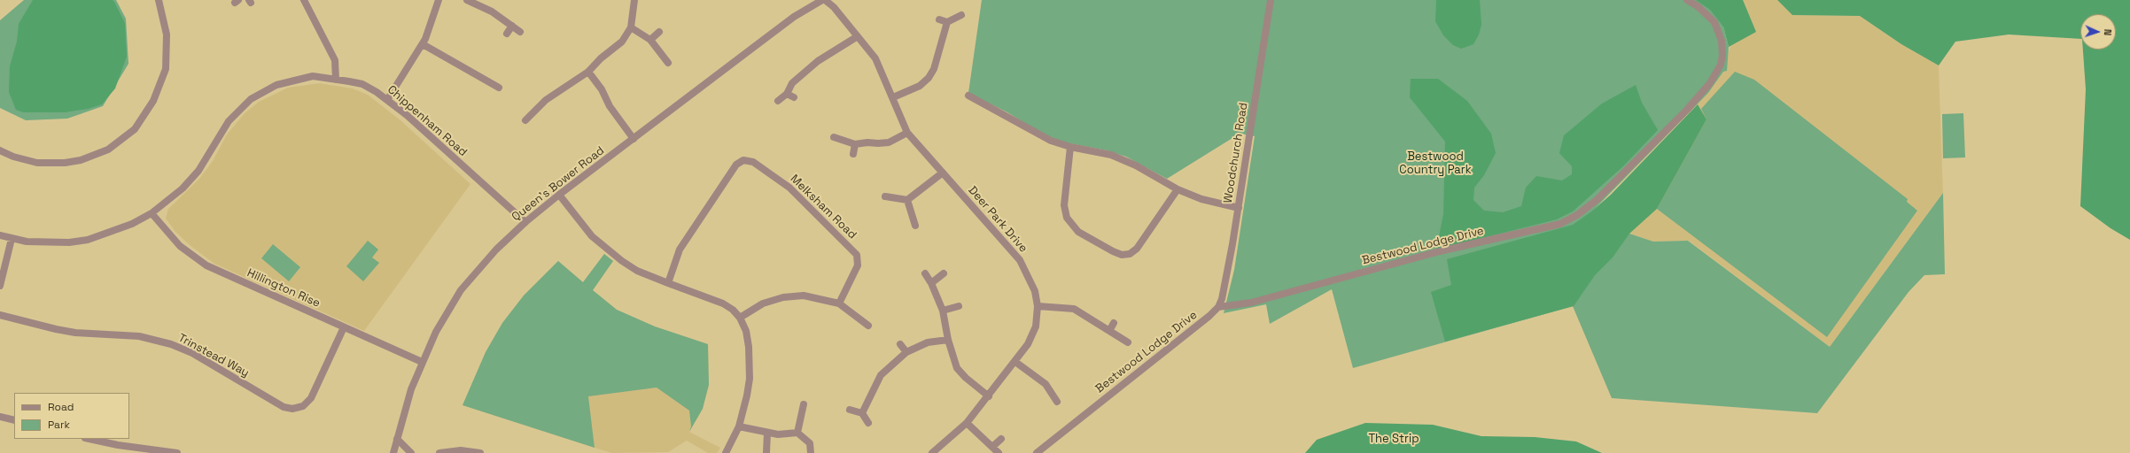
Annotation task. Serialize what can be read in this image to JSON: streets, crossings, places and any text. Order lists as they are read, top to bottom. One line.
{"streets":{"street":["Chippenham Road","Woodchurch Road","Queen's Bower Road","Melksham Road","Deer Park Drive","Bestwood Lodge Drive","Hillington Rise","Trinstead Way"]},"crossings":[["Chippenham Road","Queen's Bower Road"],["Chippenham Road","Hillington Rise"],["Woodchurch Road","Bestwood Lodge Drive"],["Queen's Bower Road","Hillington Rise"],["Hillington Rise","Trinstead Way"]],"parks":["Bestwood Country Park","The Strip"],"legend":["Road","Park"],"north":"right"}
